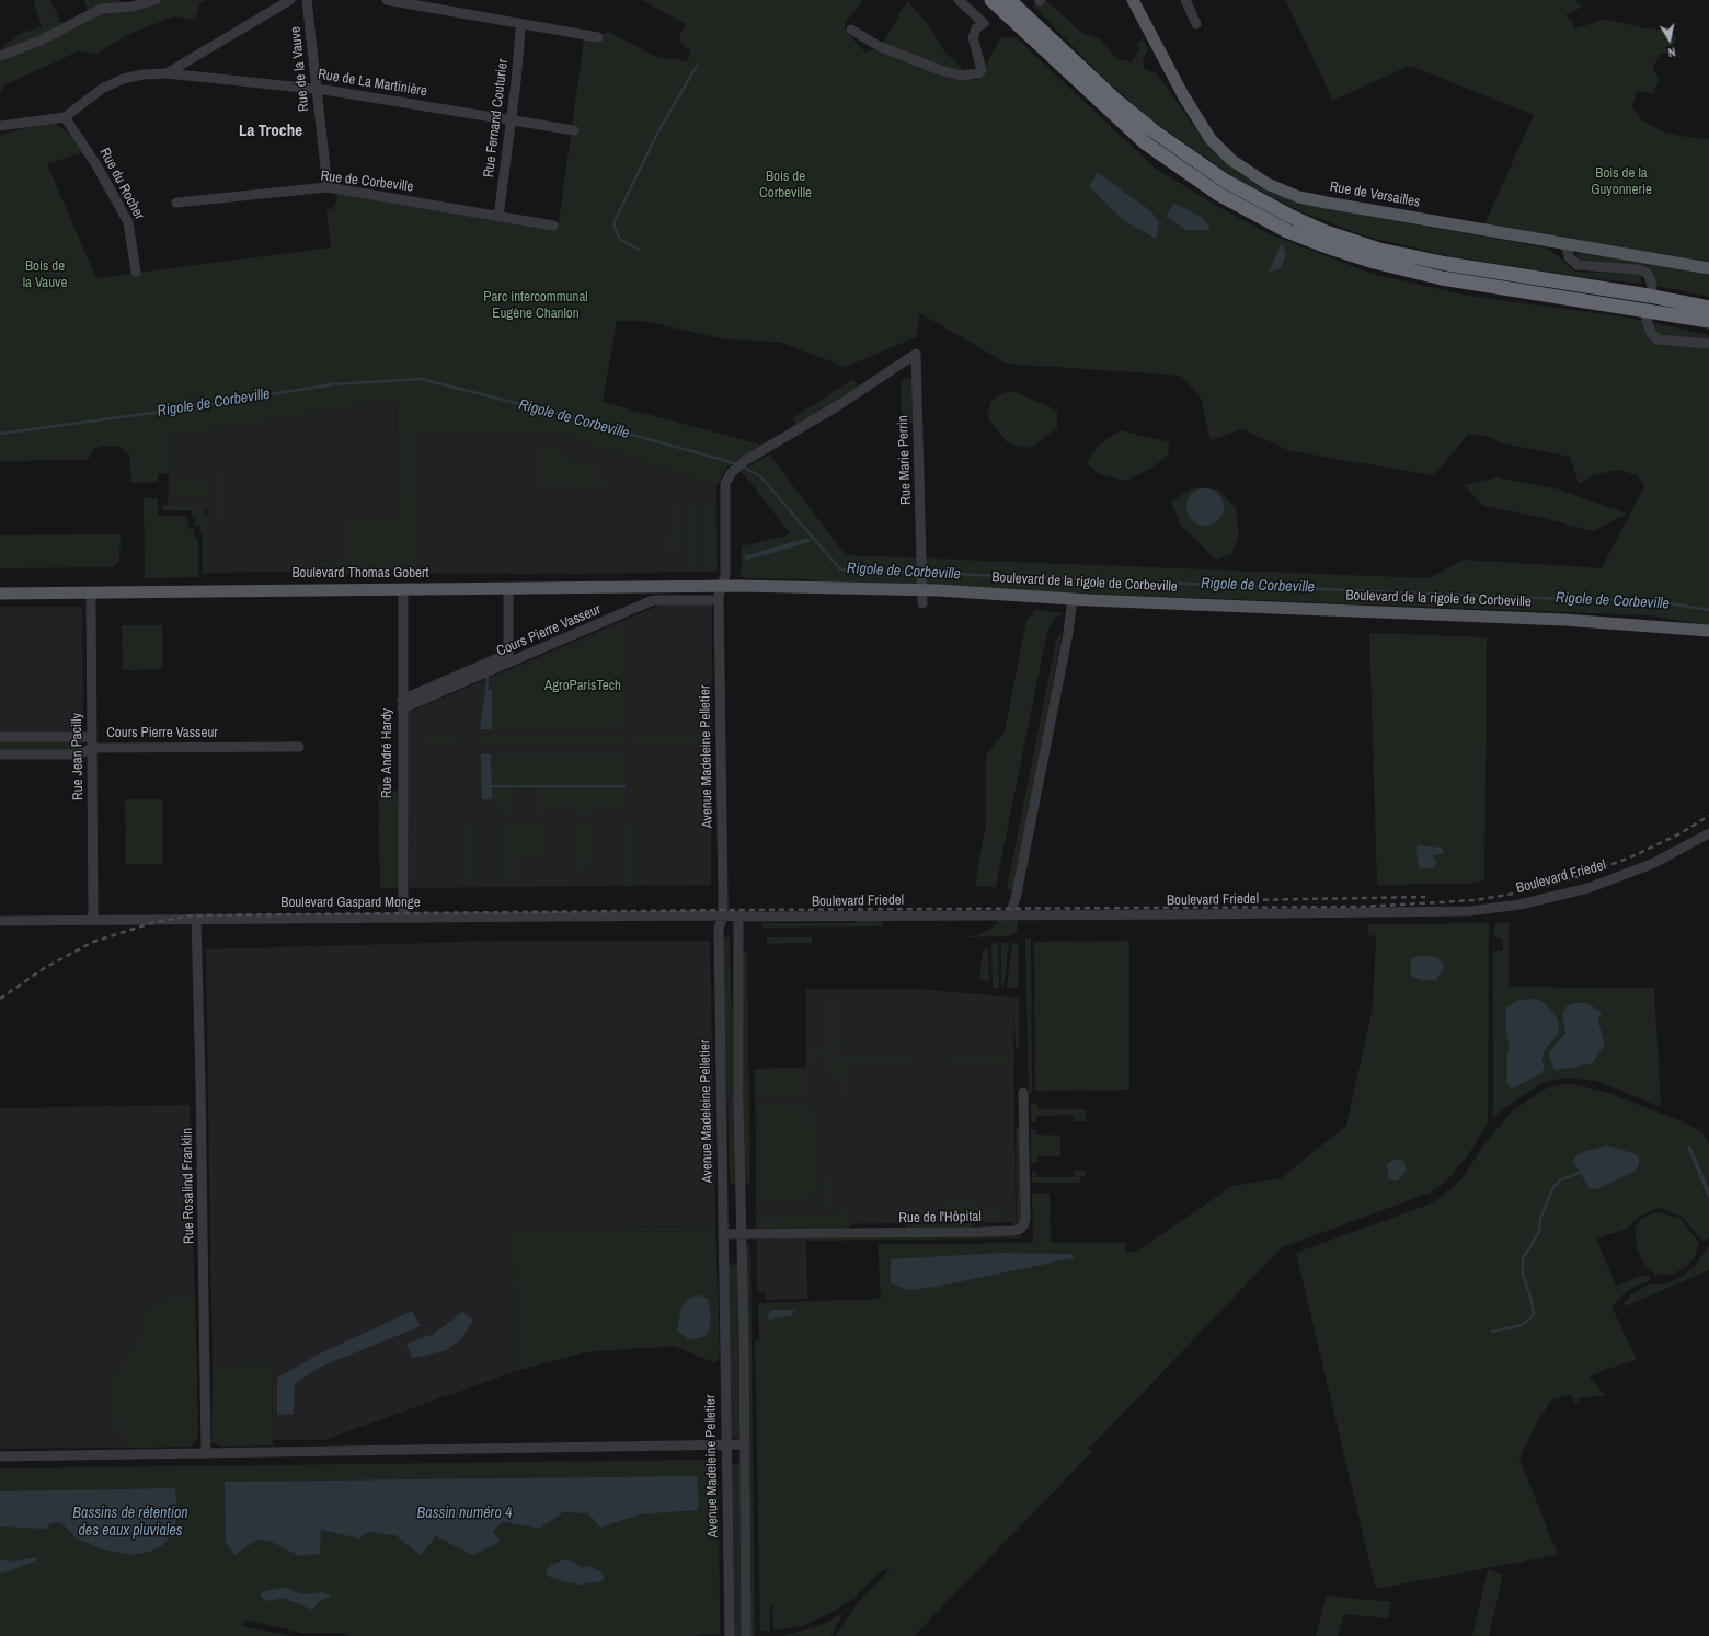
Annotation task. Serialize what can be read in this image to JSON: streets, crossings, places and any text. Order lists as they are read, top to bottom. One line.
{"streets":{"main road":["Rue de Versailles","Boulevard Thomas Gobert","Boulevard de la rigole de Corbeville"],"street":["Rue de la Vauve","Rue de La Martinière","Rue Fernand Couturier","Rue de Corbeville","Rue du Rocher","Rue Marie Perrin","Cours Pierre Vasseur","Rue André Hardy","Rue Jean Pacilly","Avenue Madeleine Pelletier","Boulevard Friedel","Boulevard Gaspard Monge","Rue Rosalind Franklin","Rue de l'Hôpital"]},"crossings":[["Rue de la Vauve","Rue de La Martinière"],["Rue de la Vauve","Rue de Corbeville"],["Rue de La Martinière","Rue Fernand Couturier"],["Rue de La Martinière","Rue du Rocher"],["Rue Fernand Couturier","Rue de Corbeville"],["Rue Marie Perrin","Boulevard de la rigole de Corbeville"],["Rue Marie Perrin","Avenue Madeleine Pelletier"],["Boulevard Thomas Gobert","Boulevard de la rigole de Corbeville"],["Boulevard Thomas Gobert","Rue André Hardy"],["Boulevard Thomas Gobert","Rue Jean Pacilly"],["Boulevard Thomas Gobert","Avenue Madeleine Pelletier"],["Boulevard de la rigole de Corbeville","Avenue Madeleine Pelletier"],["Cours Pierre Vasseur","Rue André Hardy"],["Cours Pierre Vasseur","Rue Jean Pacilly"],["Rue André Hardy","Boulevard Gaspard Monge"],["Rue Jean Pacilly","Boulevard Gaspard Monge"],["Avenue Madeleine Pelletier","Boulevard Friedel"],["Avenue Madeleine Pelletier","Rue de l'Hôpital"],["Boulevard Friedel","Boulevard Gaspard Monge"],["Boulevard Gaspard Monge","Rue Rosalind Franklin"]],"districts":["La Troche"],"water":["Rigole de Corbeville","Bassins de rétention des eaux pluviales","Bassin numéro 4"],"parks":["Bois de la Guyonnerie","Bois de Corbeville","Bois de la Vauve","Parc intercommunal Eugène Chanlon","AgroParisTech"],"north":"bottom"}
